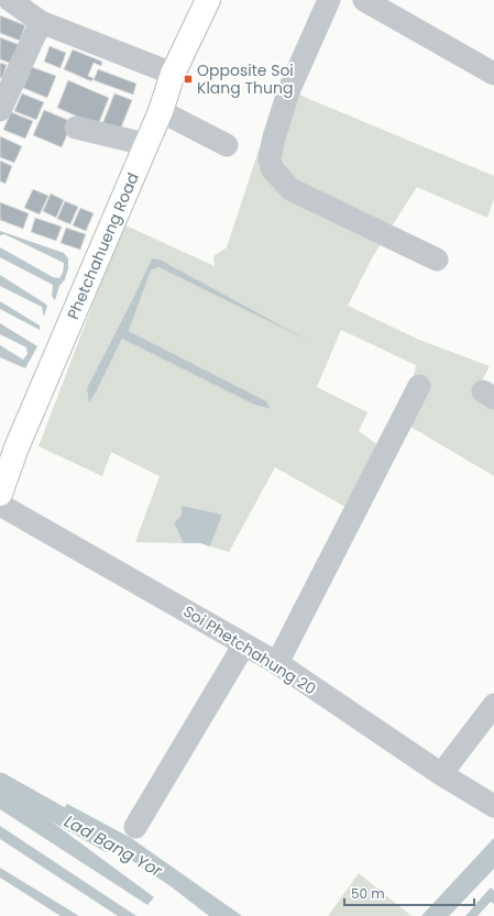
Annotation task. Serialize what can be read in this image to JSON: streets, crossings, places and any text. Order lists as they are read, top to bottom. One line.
{"streets":{"main road":["Phetchahueng Road"],"street":["Soi Phetchahung 20"]},"crossings":[["Phetchahueng Road","Soi Phetchahung 20"]],"water":["Lad Bang Yor"],"places":{"transit":["Opposite Soi Klang Thung"]},"scale_bar":"50 m"}
